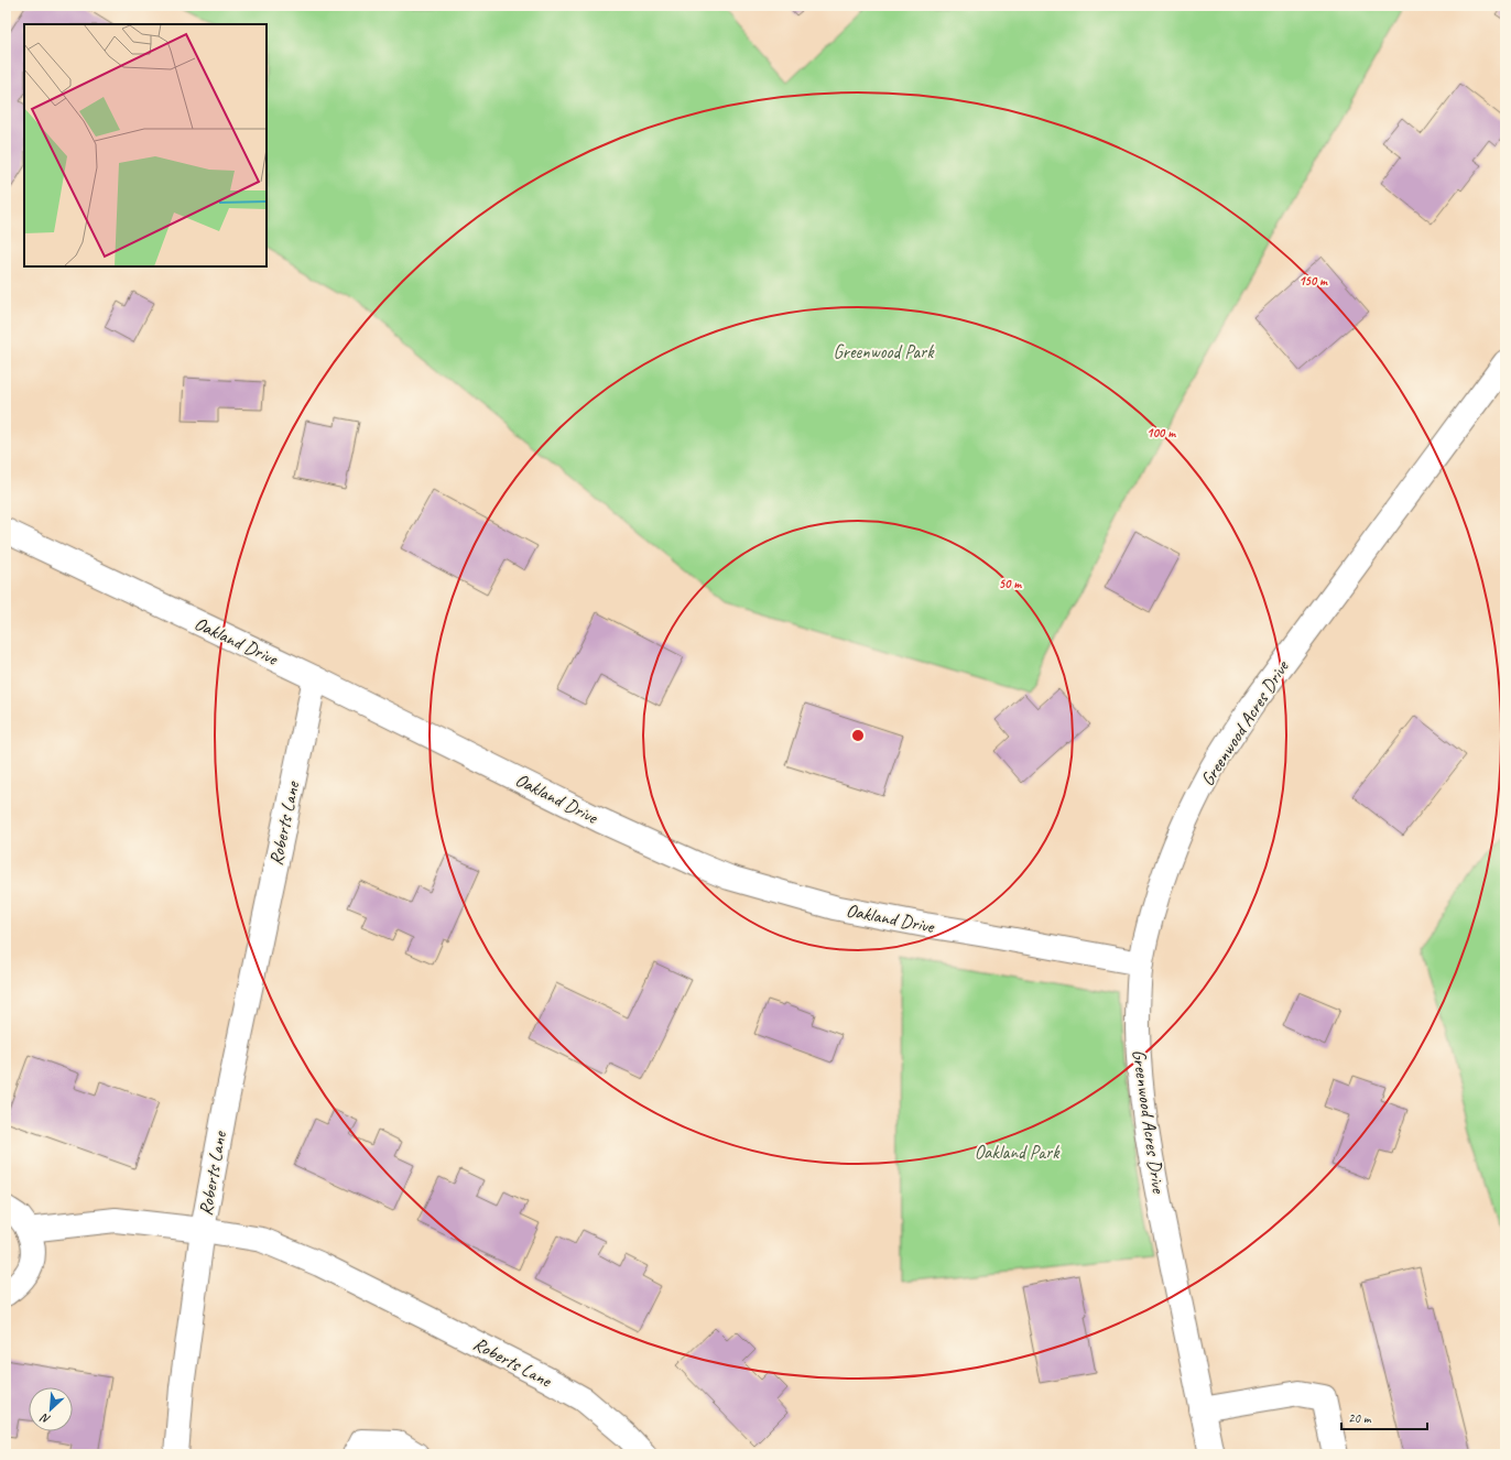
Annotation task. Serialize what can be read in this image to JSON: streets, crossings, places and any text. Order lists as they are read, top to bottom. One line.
{"streets":{"street":["Oakland Drive","Greenwood Acres Drive","Roberts Lane"]},"crossings":[["Oakland Drive","Greenwood Acres Drive"],["Oakland Drive","Roberts Lane"]],"parks":["Greenwood Park","Oakland Park"],"scale_bar":"20 m","north":"bottom left","rings":["150 m","100 m","50 m"]}
